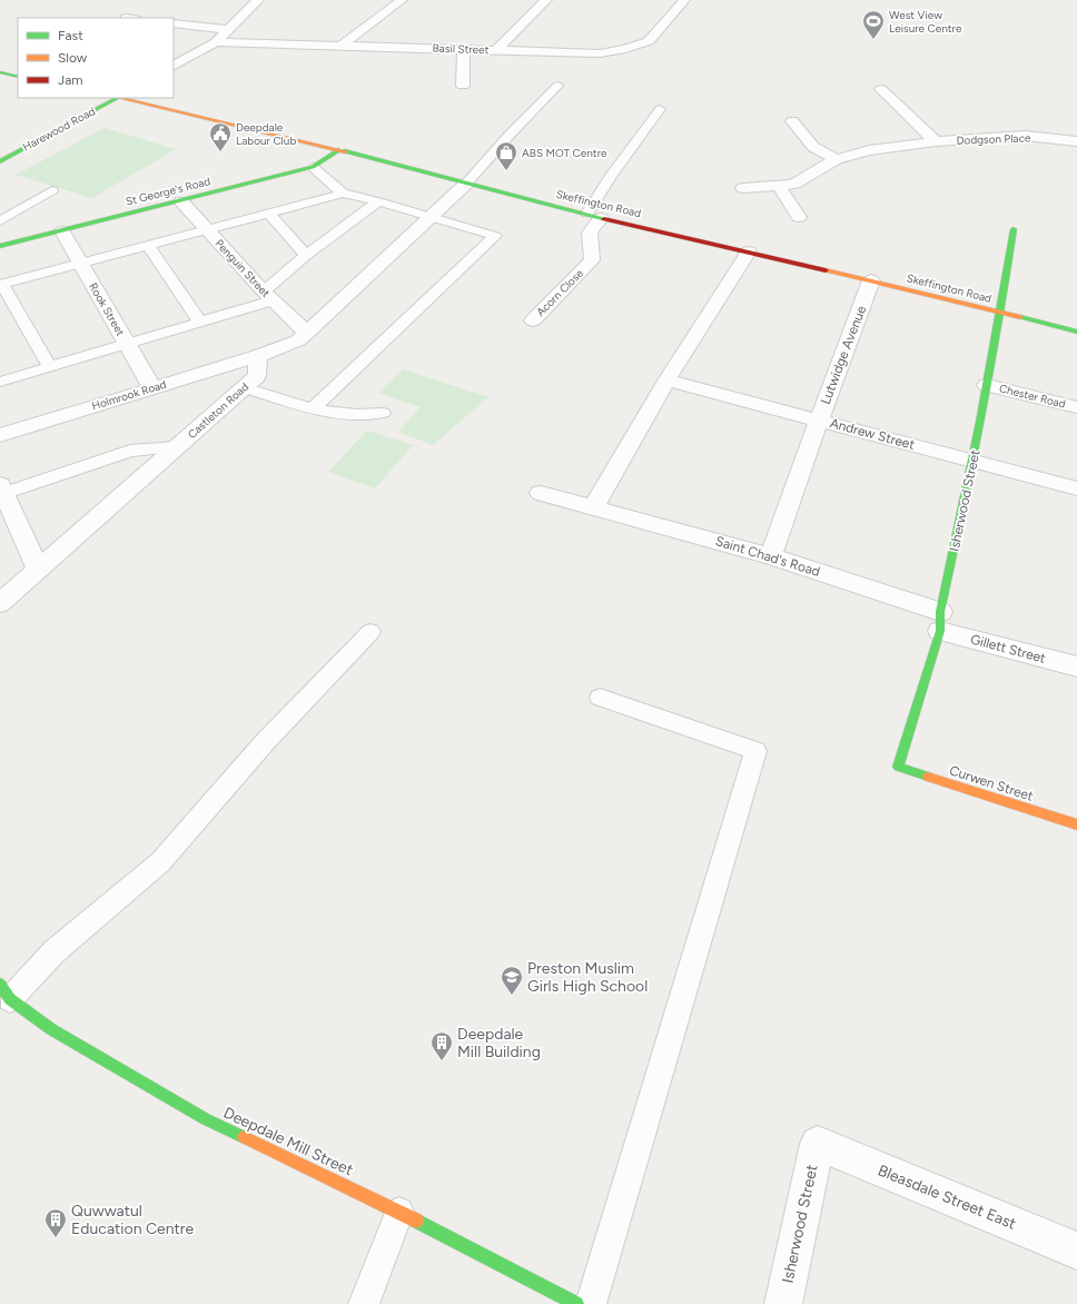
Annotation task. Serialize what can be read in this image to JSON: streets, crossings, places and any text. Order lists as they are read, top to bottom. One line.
{"streets":{"street":["Basil Street","Harewood Road","Dodgson Place","St George's Road","Skeffington Road","Penguin Street","Acorn Close","Rook Street","Lutwidge Avenue","Holmrook Road","Chester Road","Castleton Road","Andrew Street","Isherwood Street","Saint Chad's Road","Gillett Street","Curwen Street","Deepdale Mill Street","Bleasdale Street East"]},"crossings":[["St George's Road","Skeffington Road"],["St George's Road","Penguin Street"],["St George's Road","Rook Street"],["Skeffington Road","Acorn Close"],["Skeffington Road","Lutwidge Avenue"],["Skeffington Road","Isherwood Street"],["Rook Street","Holmrook Road"],["Lutwidge Avenue","Andrew Street"],["Lutwidge Avenue","Saint Chad's Road"],["Holmrook Road","Castleton Road"],["Chester Road","Isherwood Street"],["Andrew Street","Isherwood Street"],["Isherwood Street","Saint Chad's Road"],["Isherwood Street","Gillett Street"],["Isherwood Street","Curwen Street"],["Isherwood Street","Bleasdale Street East"],["Saint Chad's Road","Gillett Street"]],"places":{"sports":["West View Leisure Centre"],"public building":["Deepdale Labour Club"],"shop":["ABS MOT Centre"],"school or university":["Preston Muslim Girls High School"],"building":["Deepdale Mill Building","Quwwatul Education Centre"]},"legend":["Fast","Slow","Jam"]}
